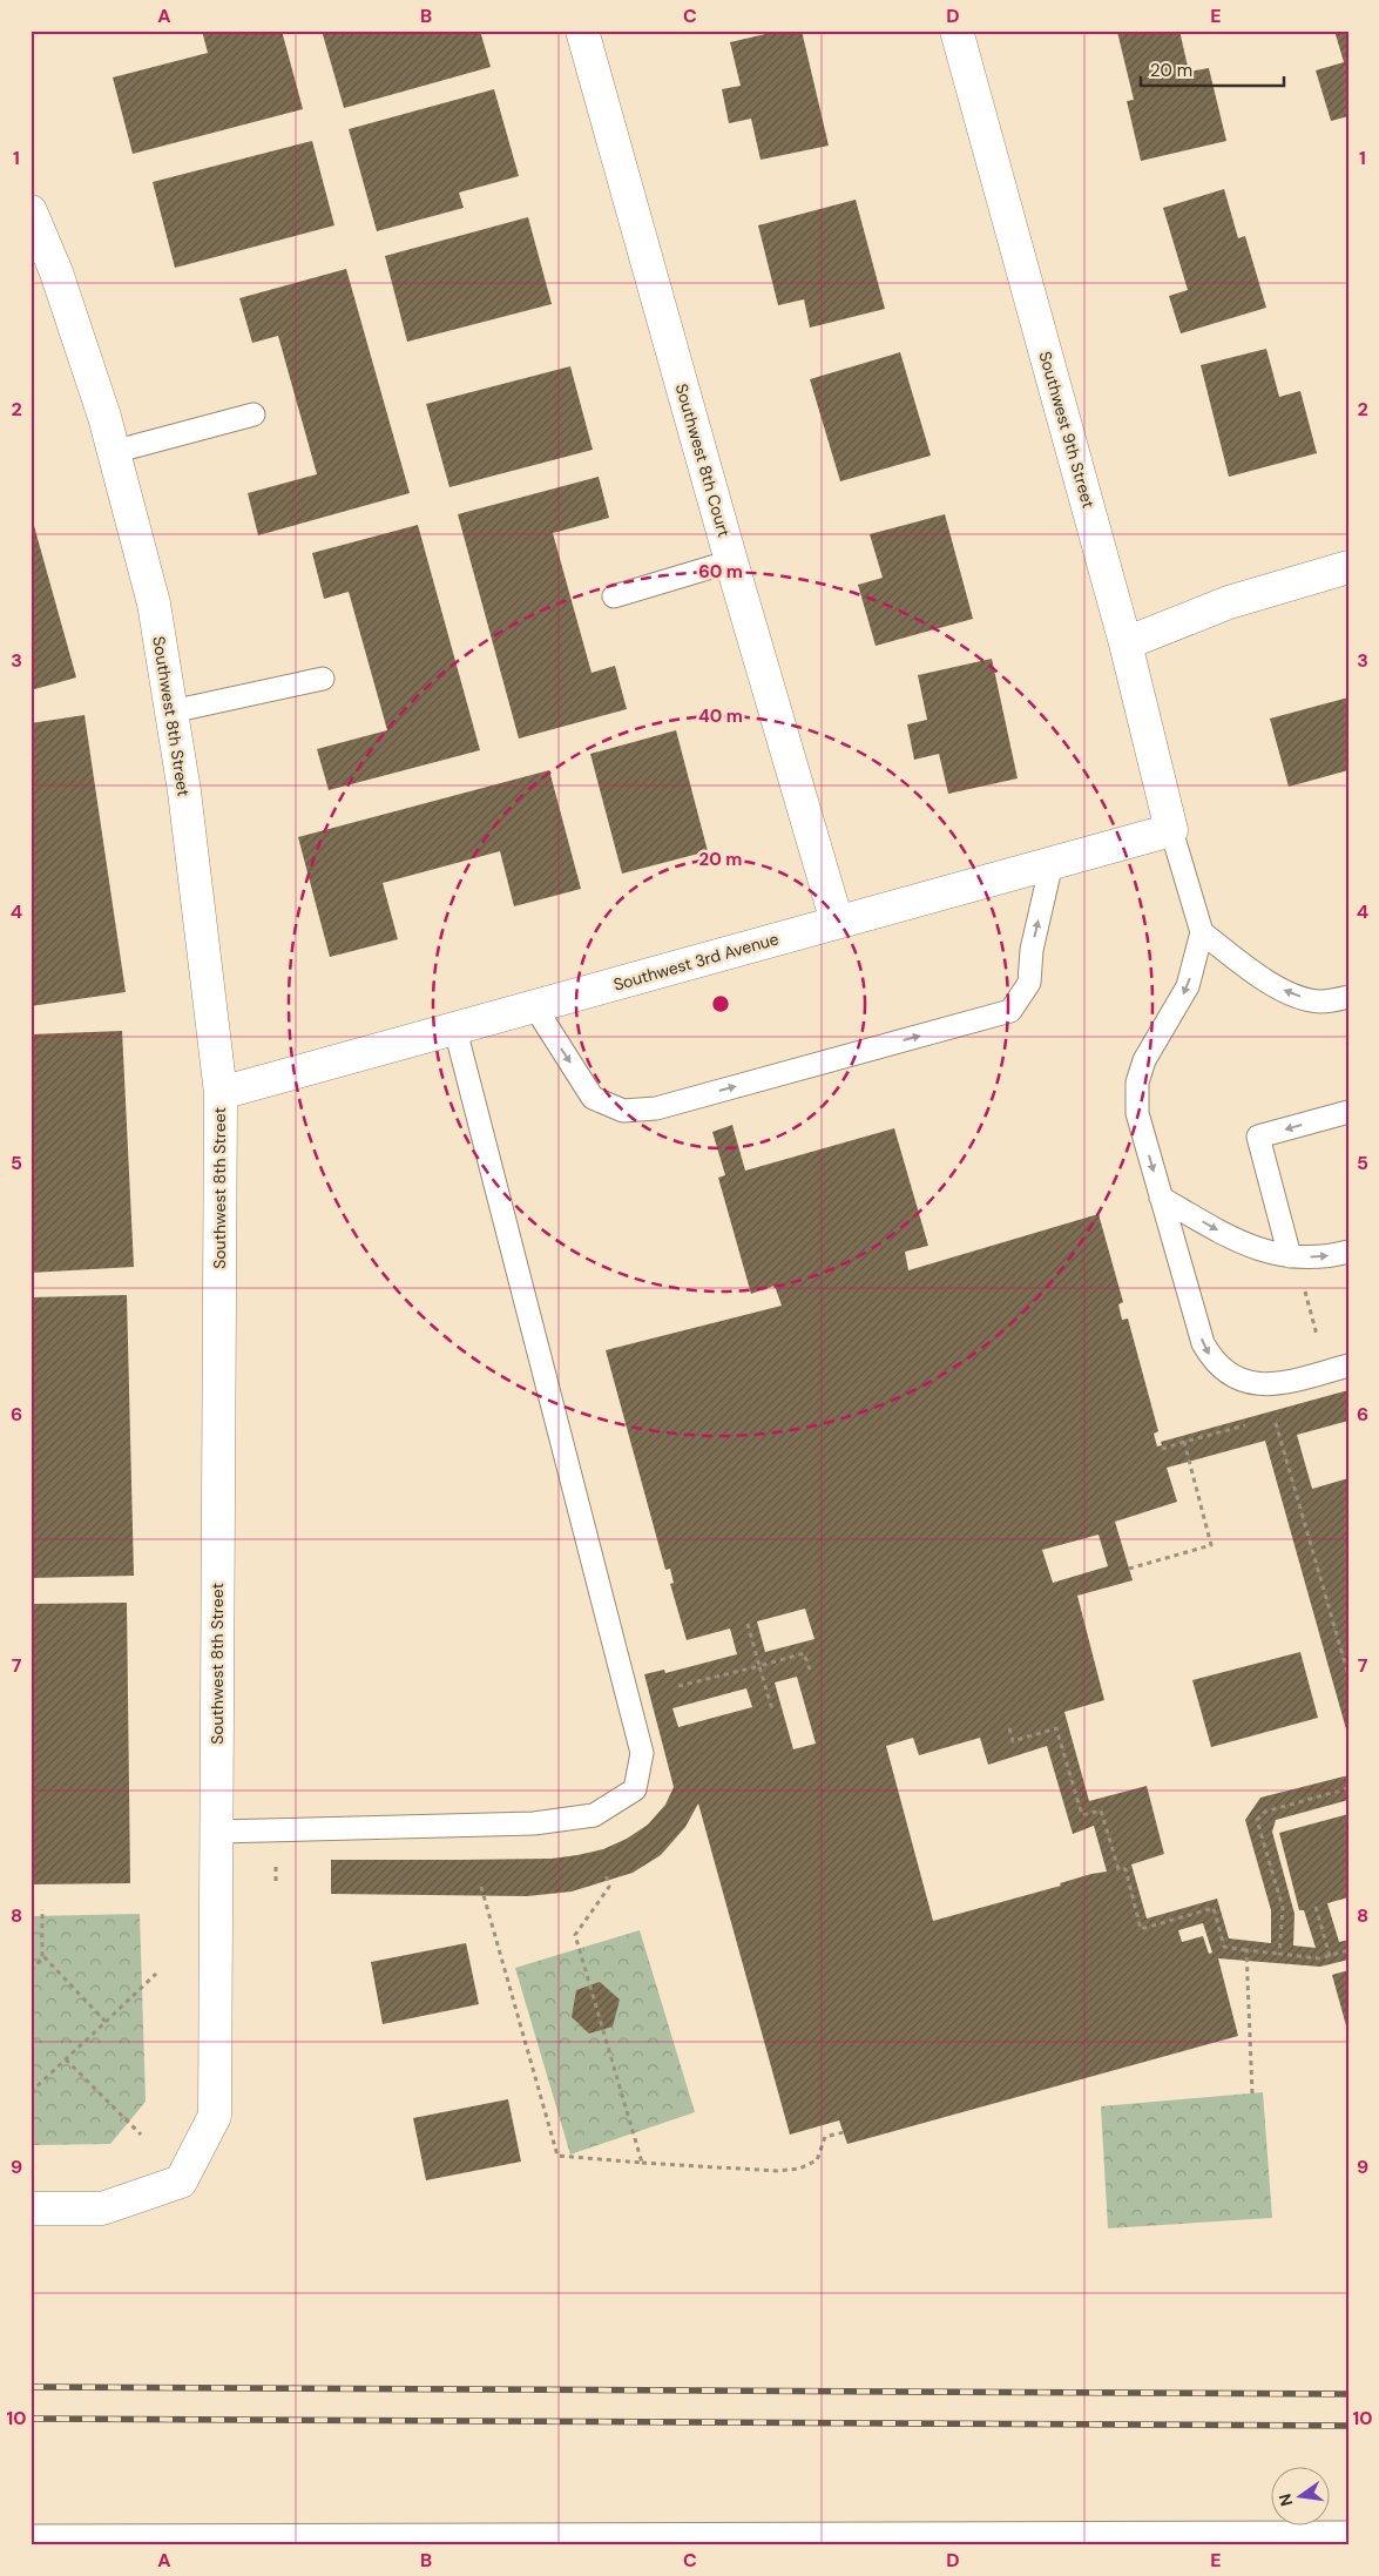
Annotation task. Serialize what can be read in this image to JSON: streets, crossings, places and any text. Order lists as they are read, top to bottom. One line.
{"streets":{"street":["Southwest 9th Street","Southwest 8th Court","Southwest 8th Street","Southwest 3rd Avenue"]},"crossings":[["Southwest 9th Street","Southwest 3rd Avenue"],["Southwest 8th Court","Southwest 3rd Avenue"],["Southwest 8th Street","Southwest 3rd Avenue"]],"scale_bar":"20 m","north":"left","grid":{"columns":["A","B","C","D","E"],"rows":["1","2","3","4","5","6","7","8","9","10"]},"rings":["60 m","40 m","20 m"]}
